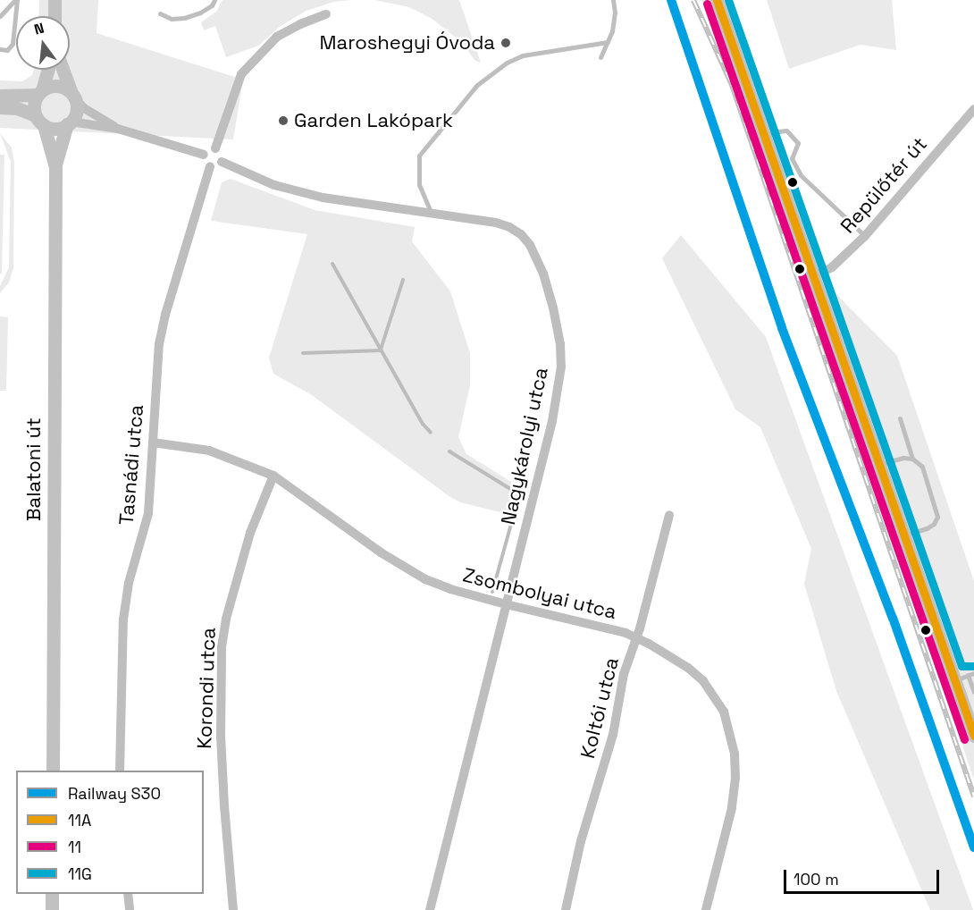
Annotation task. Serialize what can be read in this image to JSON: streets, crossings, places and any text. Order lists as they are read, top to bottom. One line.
{"streets":{"main road":["Balatoni út"],"street":["Repülőtér út","Nagykárolyi utca","Tasnádi utca","Zsombolyai utca","Korondi utca","Koltói utca"]},"crossings":[["Nagykárolyi utca","Tasnádi utca"],["Nagykárolyi utca","Zsombolyai utca"],["Tasnádi utca","Zsombolyai utca"],["Zsombolyai utca","Korondi utca"],["Zsombolyai utca","Koltói utca"]],"places":["Maroshegyi Óvoda","Garden Lakópark"],"lines":["rail line S30","transit line 11A","transit line 11G","transit line 11"],"legend":["Railway S30","11A","11","11G"],"scale_bar":"100 m","north":"top"}
